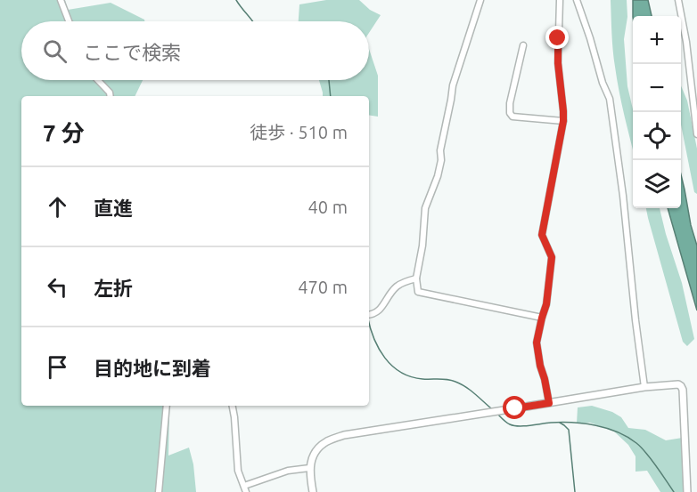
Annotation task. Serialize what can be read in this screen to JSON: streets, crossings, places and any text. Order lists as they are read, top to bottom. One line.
{"page":{"map_buttons":["+","−"],"search":"ここで検索","heading":["7 分","徒歩 · 510 m"],"list":[["直進","40 m"],["左折","470 m"],"目的地に到着"]}}
